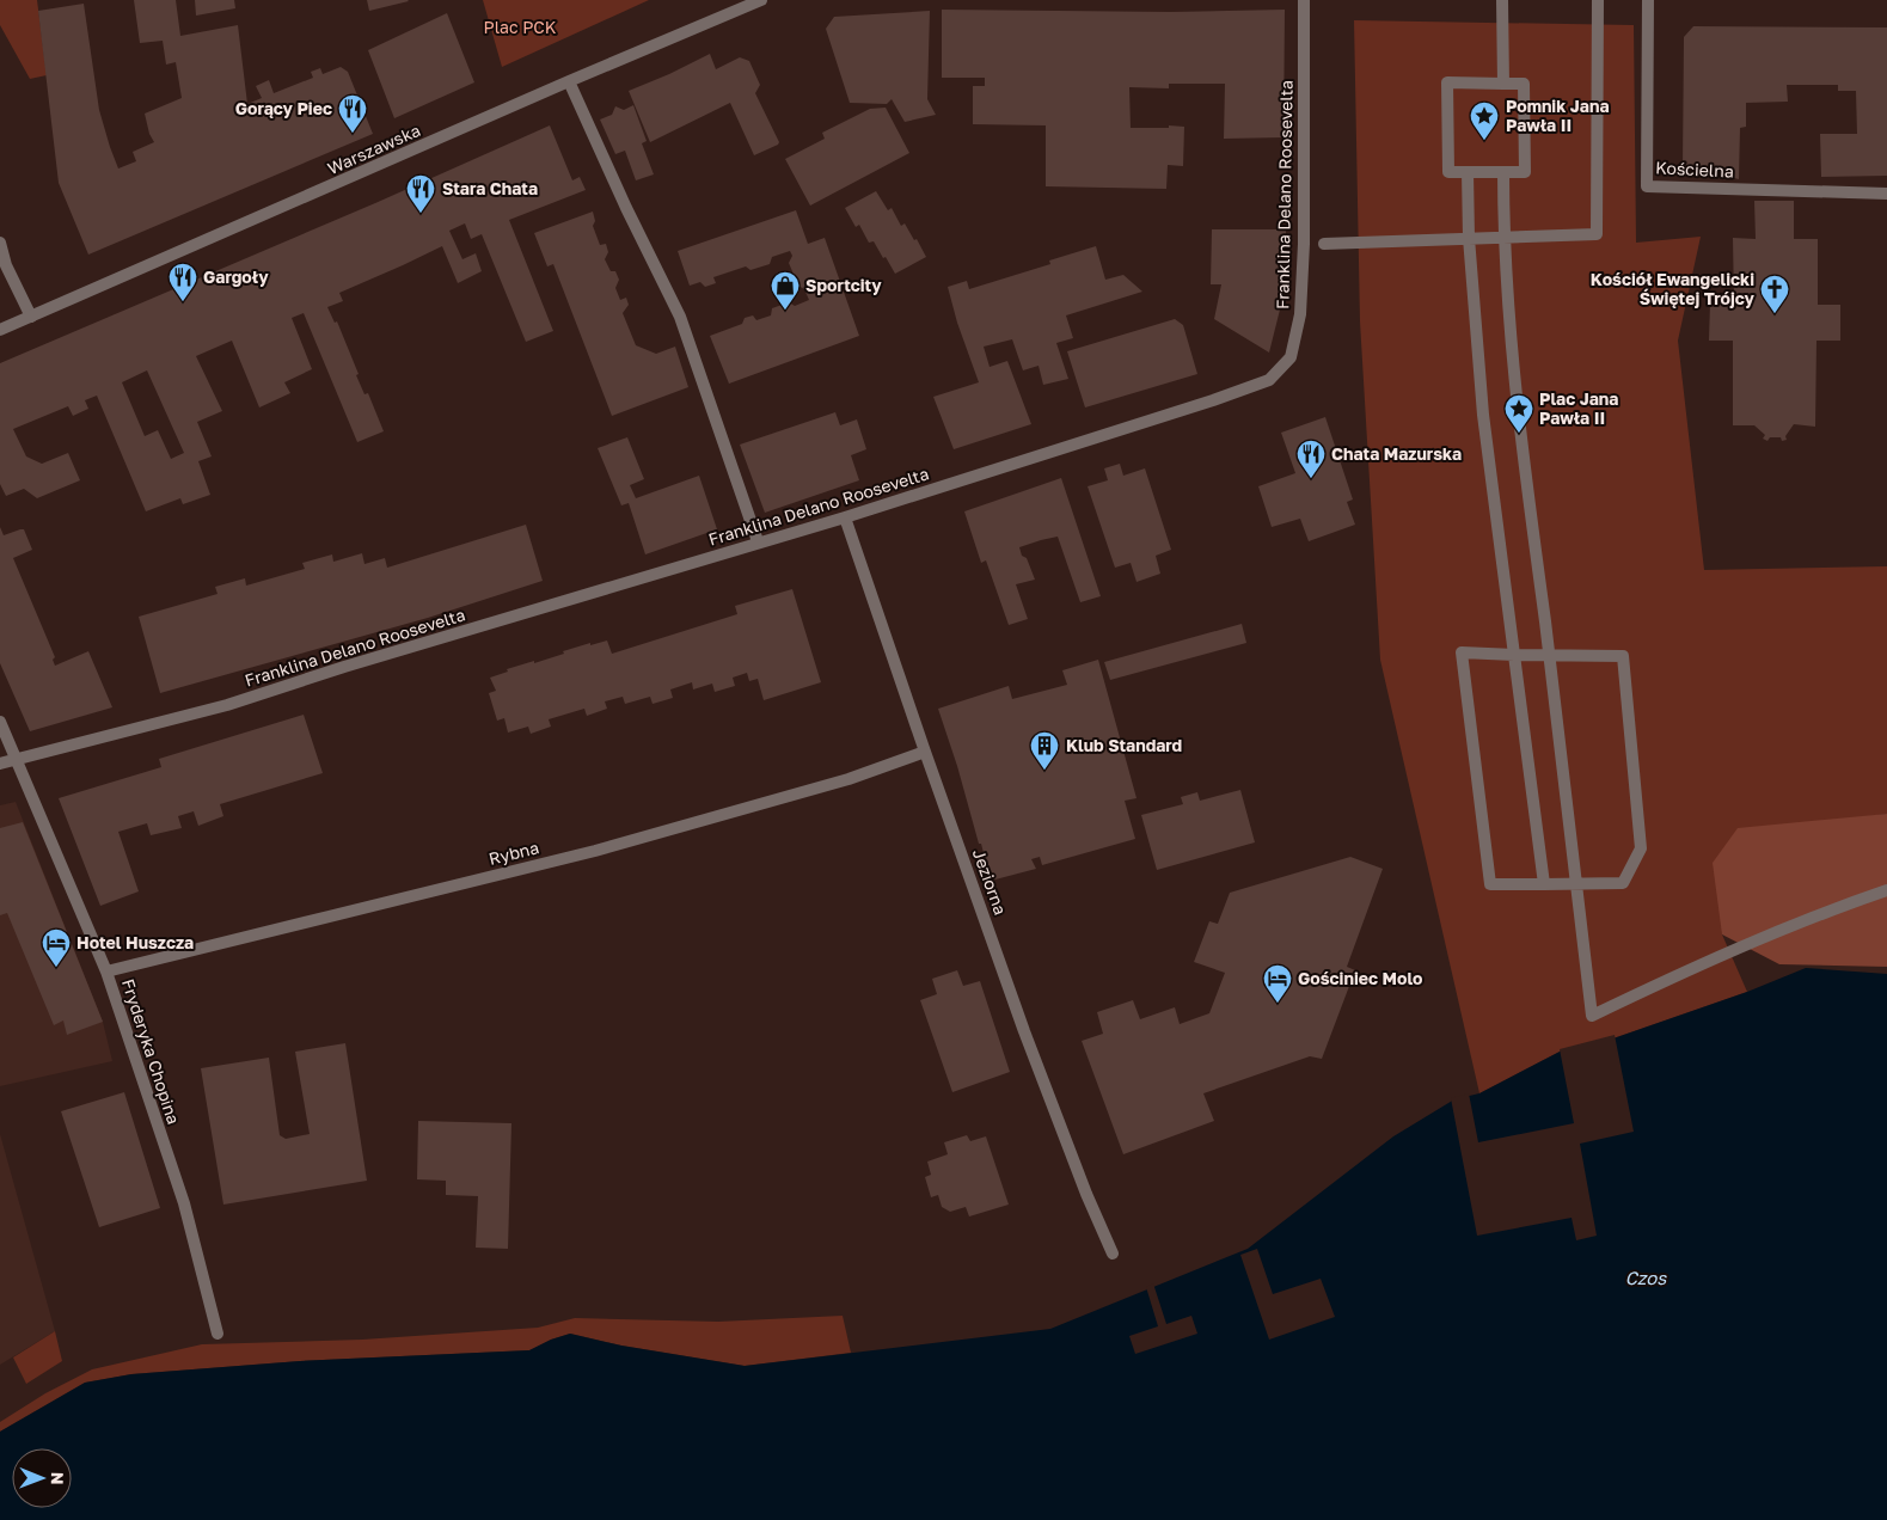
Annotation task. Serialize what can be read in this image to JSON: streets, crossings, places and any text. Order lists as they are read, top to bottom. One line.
{"streets":{"street":["Warszawska","Kościelna","Franklina Delano Roosevelta","Rybna","Jeziorna","Fryderyka Chopina"]},"crossings":[["Franklina Delano Roosevelta","Jeziorna"],["Franklina Delano Roosevelta","Fryderyka Chopina"],["Rybna","Jeziorna"],["Rybna","Fryderyka Chopina"]],"water":["Czos"],"parks":["Plac PCK"],"places":{"restaurant":["Gorący Piec","Stara Chata","Gargoły","Chata Mazurska"],"place":["Pomnik Jana Pawła II","Plac Jana Pawła II"],"shop":["Sportcity"],"church":["Kościół Ewangelicki Świętej Trójcy"],"building":["Klub Standard"],"hotel":["Hotel Huszcza","Gościniec Molo"]},"north":"right"}
